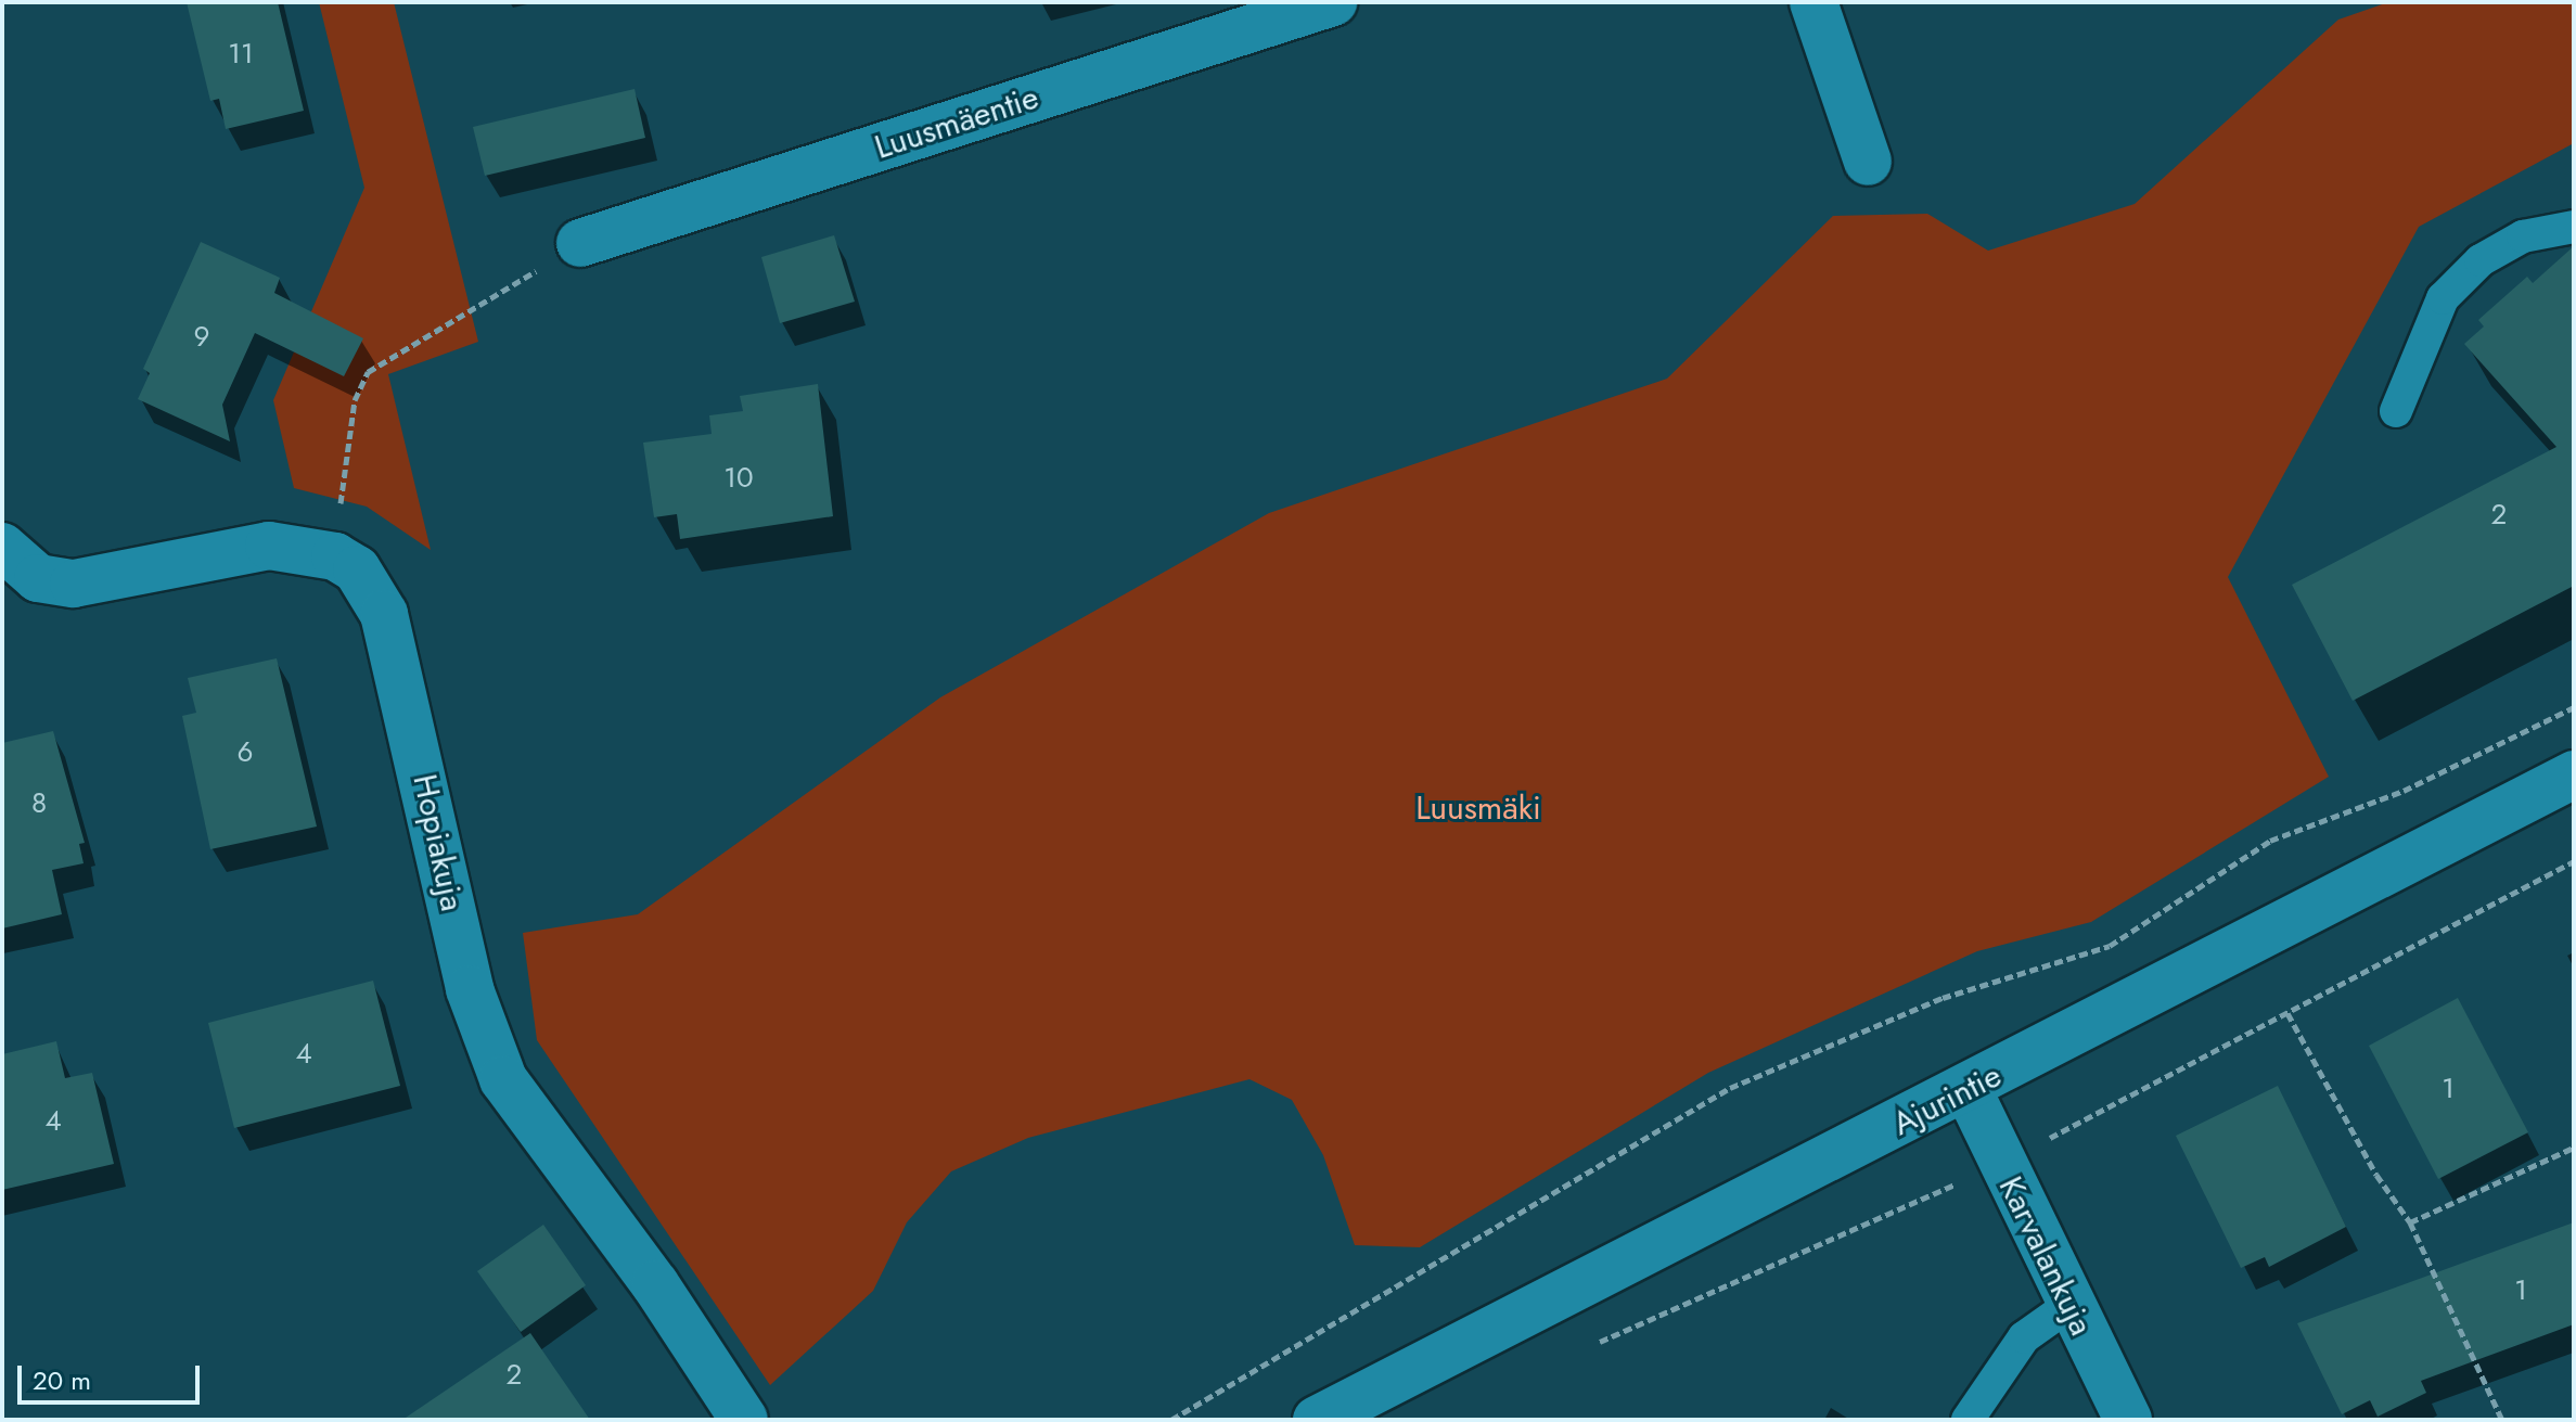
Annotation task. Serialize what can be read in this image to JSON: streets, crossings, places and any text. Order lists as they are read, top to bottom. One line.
{"streets":{"street":["Luusmäentie","Hopiakuja","Ajurintie","Karvalankuja"]},"crossings":[["Ajurintie","Karvalankuja"]],"parks":["Luusmäki"],"house_numbers":["11","9","10","2","6","8","4","1","4","1","2"],"scale_bar":"20 m"}
